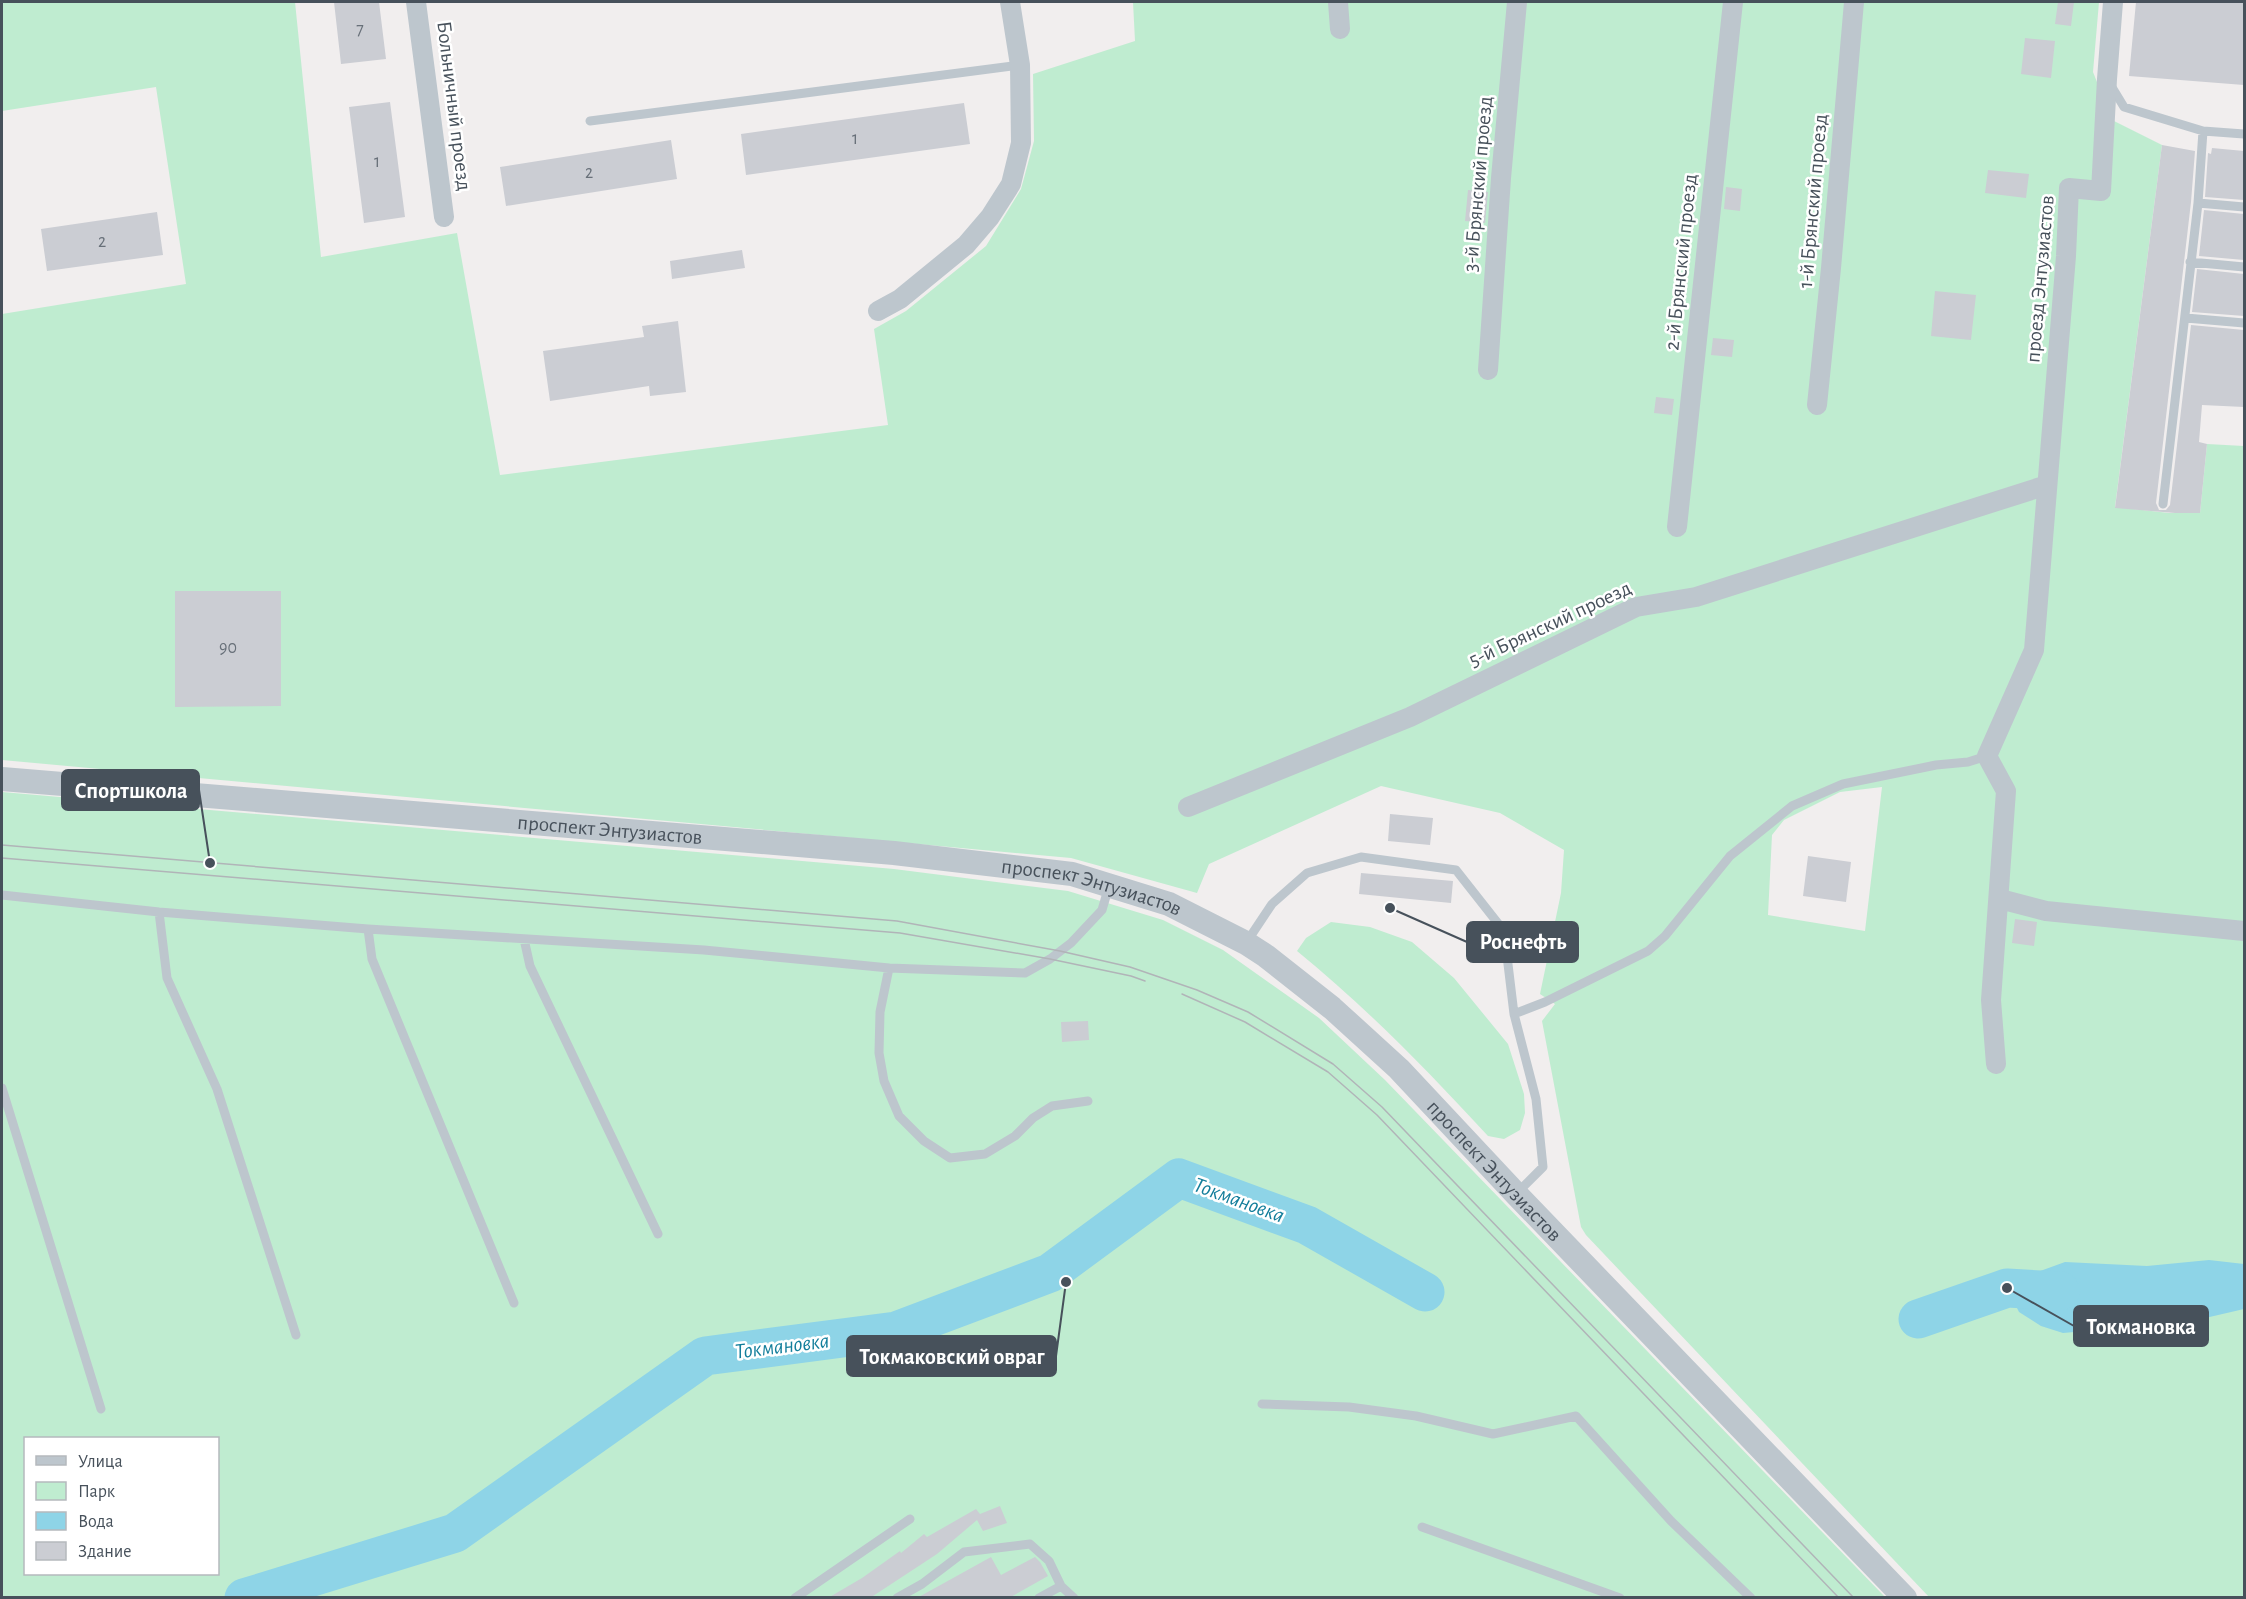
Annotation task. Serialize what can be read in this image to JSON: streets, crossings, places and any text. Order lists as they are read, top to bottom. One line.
{"streets":{"street":["Больничный проезд","3-й Брянский проезд","1-й Брянский проезд","2-й Брянский проезд","проезд Энтузиастов","5-й Брянский проезд","проспект Энтузиастов"]},"crossings":[["проезд Энтузиастов","5-й Брянский проезд"]],"water":["Токмановка"],"places":["Спортшкола","Роснефть","Токмаковский овраг","Токмановка"],"house_numbers":["7","1","1","2","2","90"],"legend":["Улица","Парк","Вода","Здание"]}
